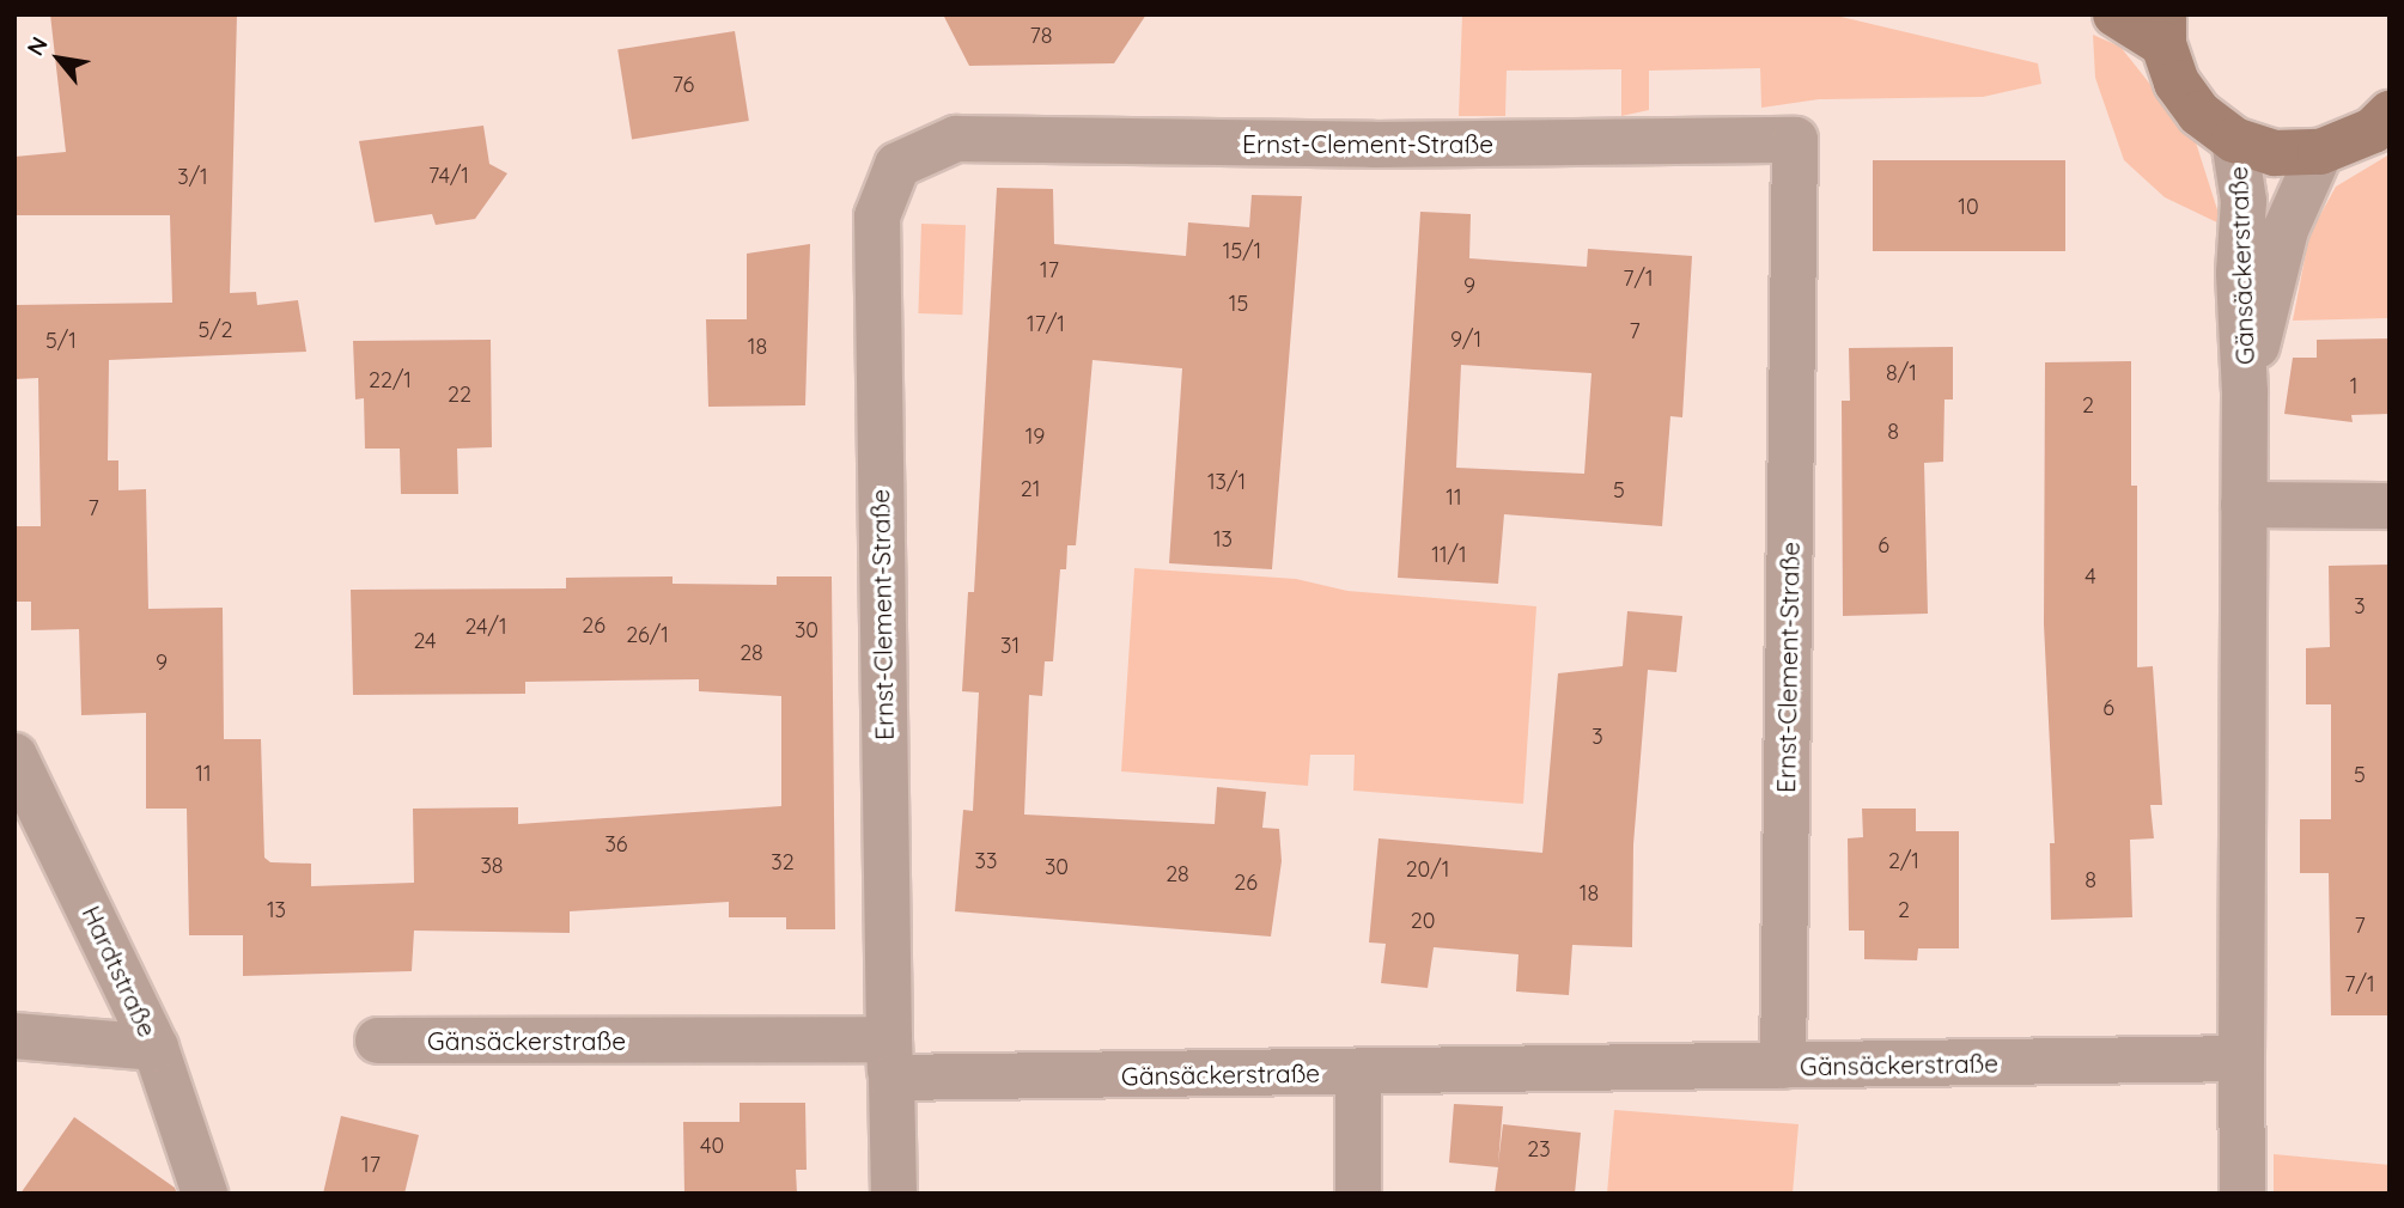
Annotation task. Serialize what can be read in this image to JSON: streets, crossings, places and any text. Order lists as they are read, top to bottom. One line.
{"streets":{"street":["Ernst-Clement-Straße","Gänsäckerstraße","Hardtstraße"]},"crossings":[["Ernst-Clement-Straße","Gänsäckerstraße"]],"house_numbers":["78","76","74/1","3/1","10","15/1","17","7/1","9","15","17/1","5/2","7","9/1","5/1","18","8/1","22/1","1","22","2","8","19","13/1","21","5","11","7","13","6","11/1","4","3","26","24/1","30","26/1","24","31","28","9","6","3","11","5","36","33","2/1","32","38","30","20/1","28","8","26","18","13","2","20","7","7/1","40","23","17"],"north":"top left"}
